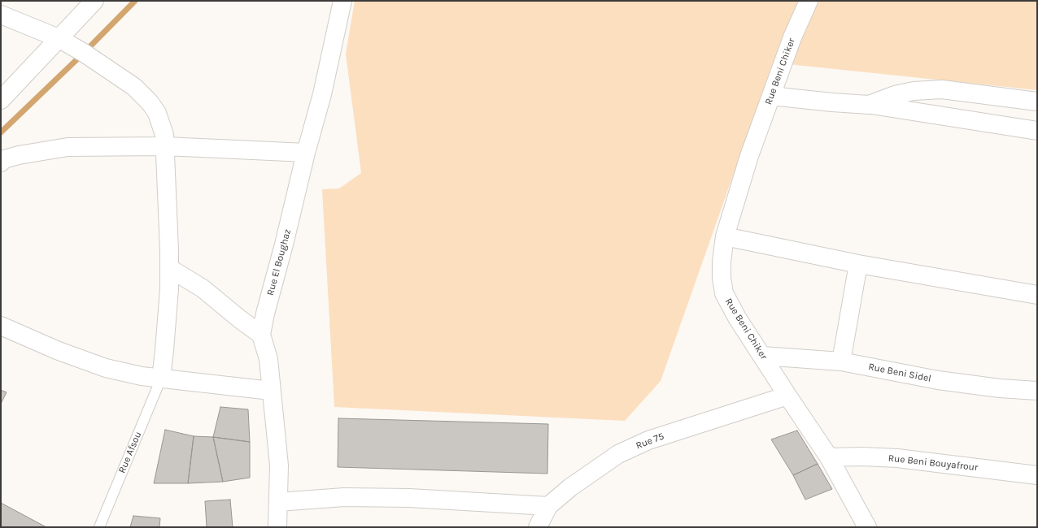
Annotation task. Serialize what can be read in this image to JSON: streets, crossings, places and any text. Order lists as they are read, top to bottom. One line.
{"streets":{"street":["Rue Beni Chiker","Rue El Boughaz","Rue Beni Sidel","Rue 75","Rue Beni Bouyafrour"],"lane":["Rue Afsou"]},"crossings":[["Rue Beni Chiker","Rue Beni Sidel"],["Rue Beni Chiker","Rue 75"],["Rue Beni Chiker","Rue Beni Bouyafrour"]]}
